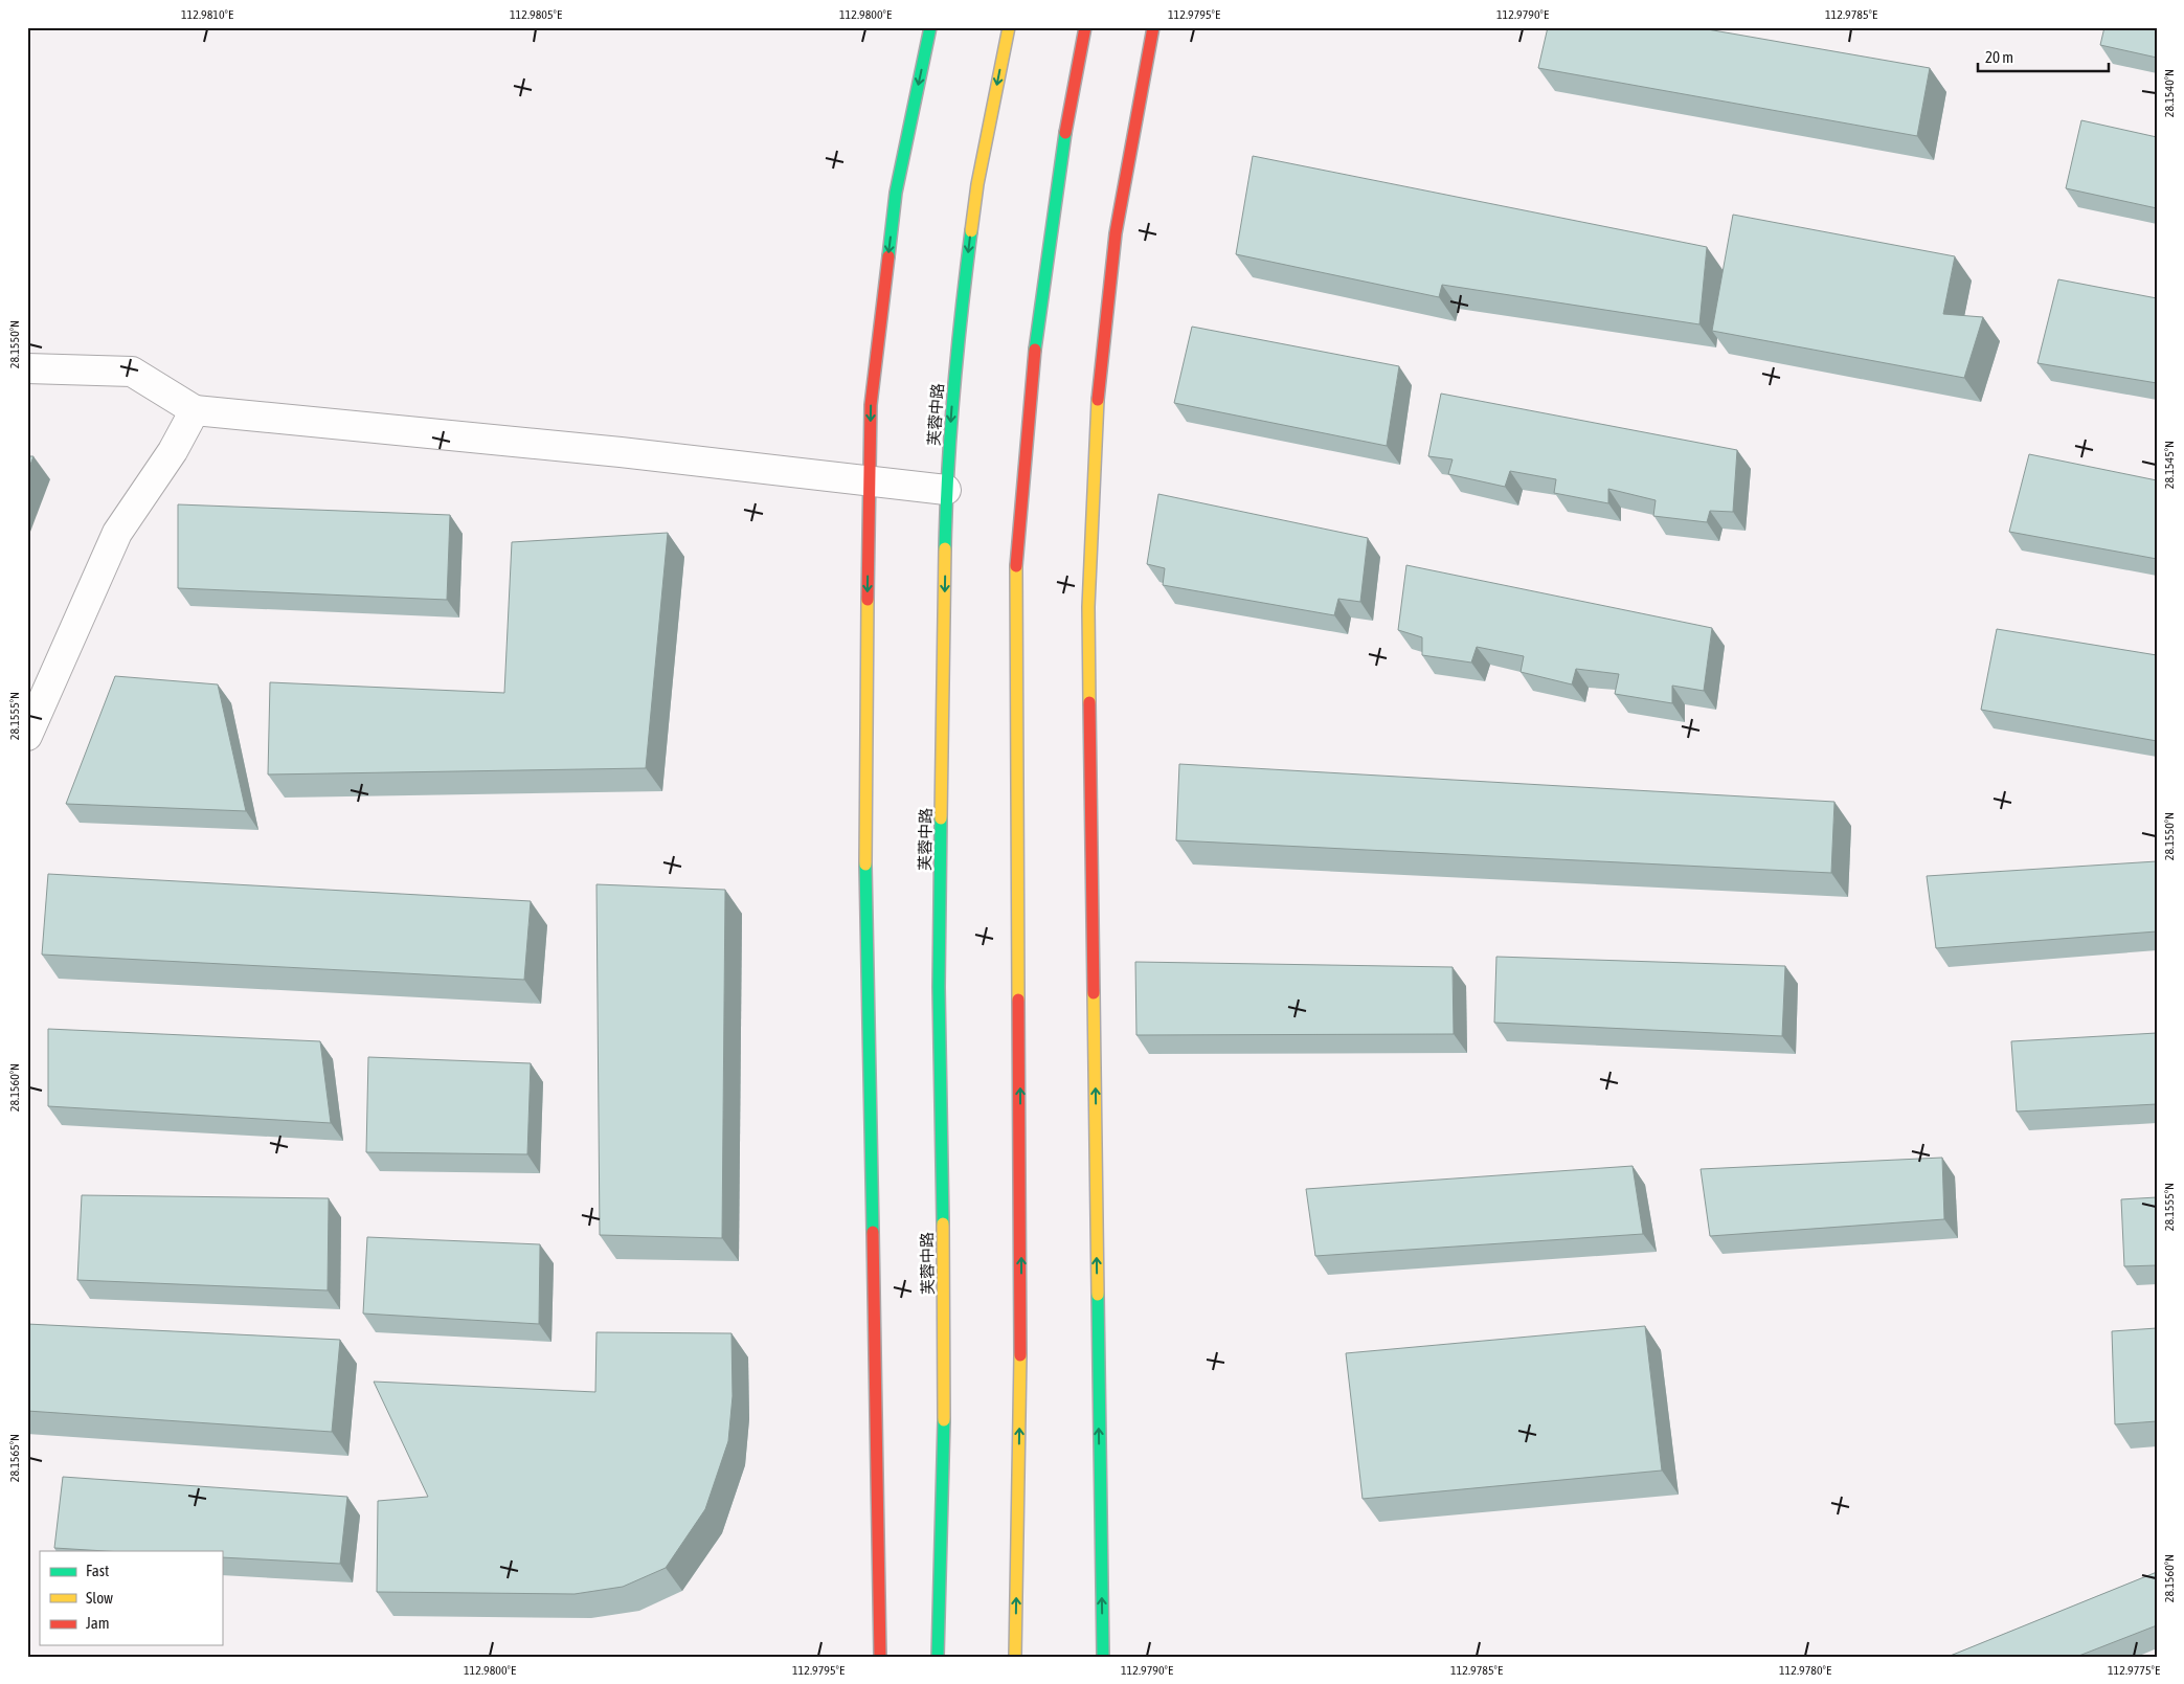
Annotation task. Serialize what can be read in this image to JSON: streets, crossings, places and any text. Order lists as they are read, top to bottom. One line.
{"streets":{"main road":["芙蓉中路"]},"legend":["Fast","Slow","Jam"],"scale_bar":"20 m","coordinates":["112.9810°E","112.9805°E","112.9800°E","112.9795°E","112.9790°E","112.9785°E","28.1540°N","28.1550°N","28.1545°N","28.1555°N","28.1560°N","28.1565°N","112.9780°E","112.9775°E"]}
